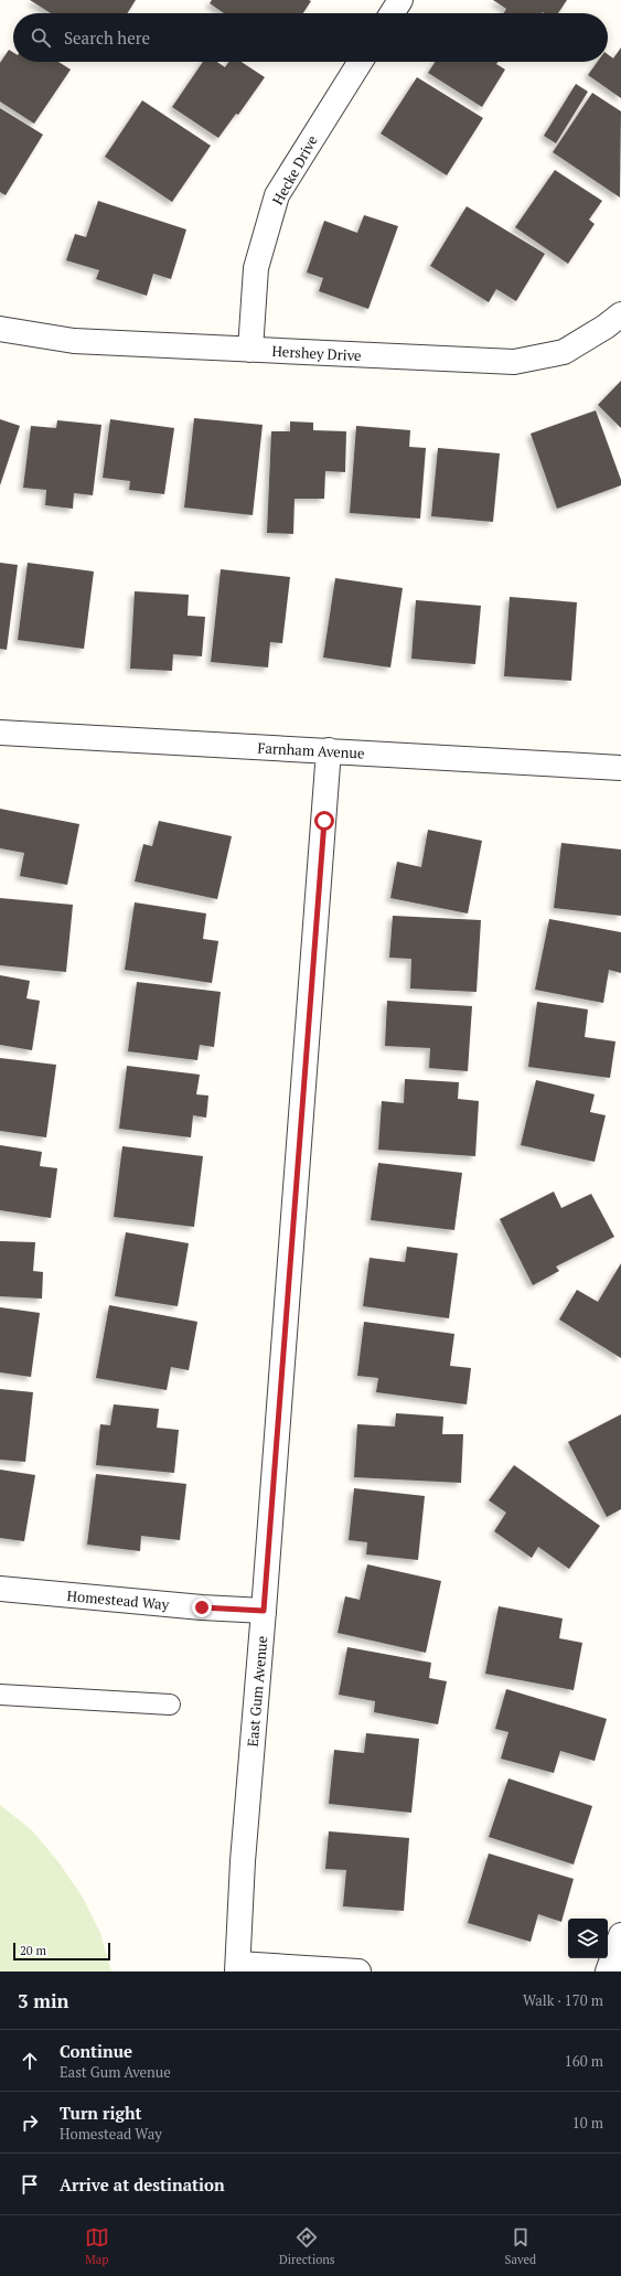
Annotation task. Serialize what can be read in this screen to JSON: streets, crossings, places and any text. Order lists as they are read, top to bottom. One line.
{"streets":{"street":["Hecke Drive","Hershey Drive","Farnham Avenue","Homestead Way","East Gum Avenue"]},"crossings":[["Hecke Drive","Hershey Drive"],["Farnham Avenue","East Gum Avenue"],["Homestead Way","East Gum Avenue"]],"scale_bar":"20 m","page":{"search":"Search here","scale":"20 m","heading":["3 min","Walk · 170 m"],"list":[["Continue","East Gum Avenue","160 m"],["Turn right","Homestead Way","10 m"],"Arrive at destination"],"nav":["Map","Directions","Saved"]}}
